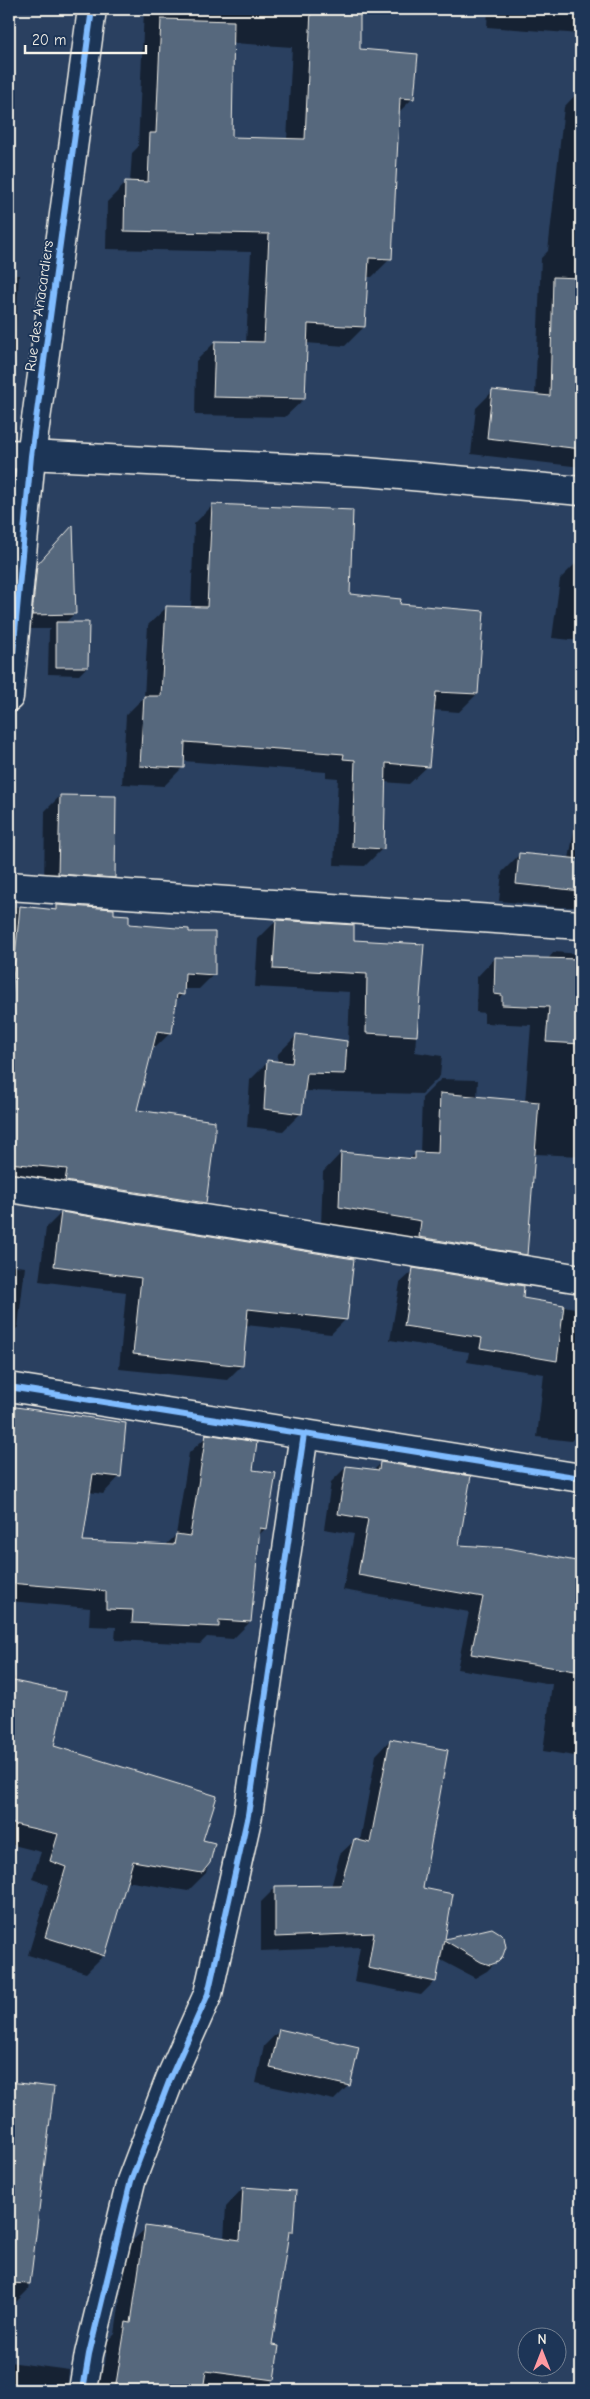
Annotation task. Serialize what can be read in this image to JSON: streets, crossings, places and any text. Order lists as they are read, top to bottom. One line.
{"streets":{"street":["Rue des Anacardiers"]},"scale_bar":"20 m","north":"top"}
